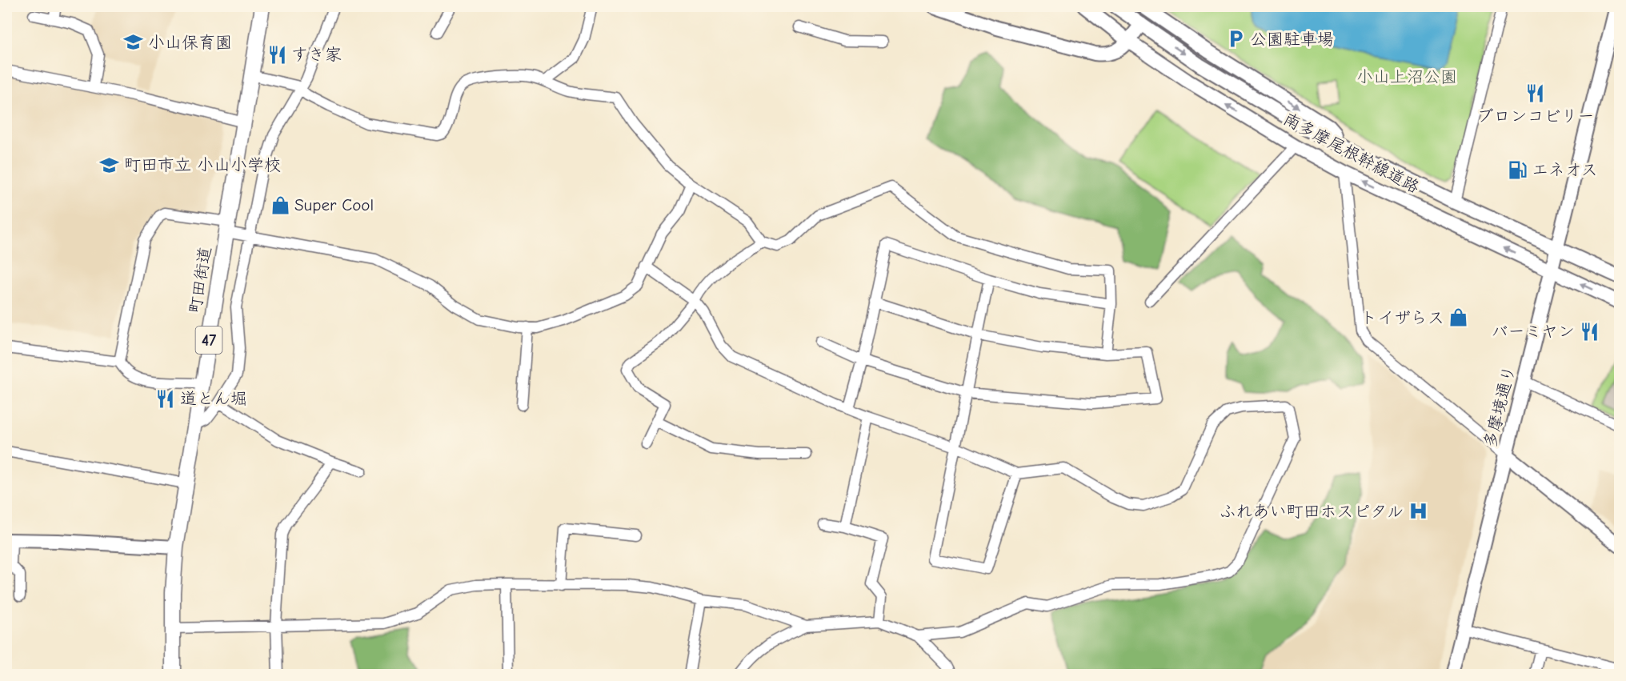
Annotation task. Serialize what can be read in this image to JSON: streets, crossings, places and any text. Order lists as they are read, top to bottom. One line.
{"streets":{"main road":["南多摩尾根幹線道路","町田街道","47","多摩境通り"]},"crossings":[["南多摩尾根幹線道路","多摩境通り"]],"parks":["小山上沼公園"],"places":{"parking":["公園駐車場"],"school or university":["小山保育園","町田市立 小山小学校"],"restaurant":["すき家","ブロンコビリー","バーミヤン","道とん堀"],"fuel station":["エネオス"],"shop":["Super Cool","トイザらス"],"hospital":["ふれあい町田ホスピタル"]}}
